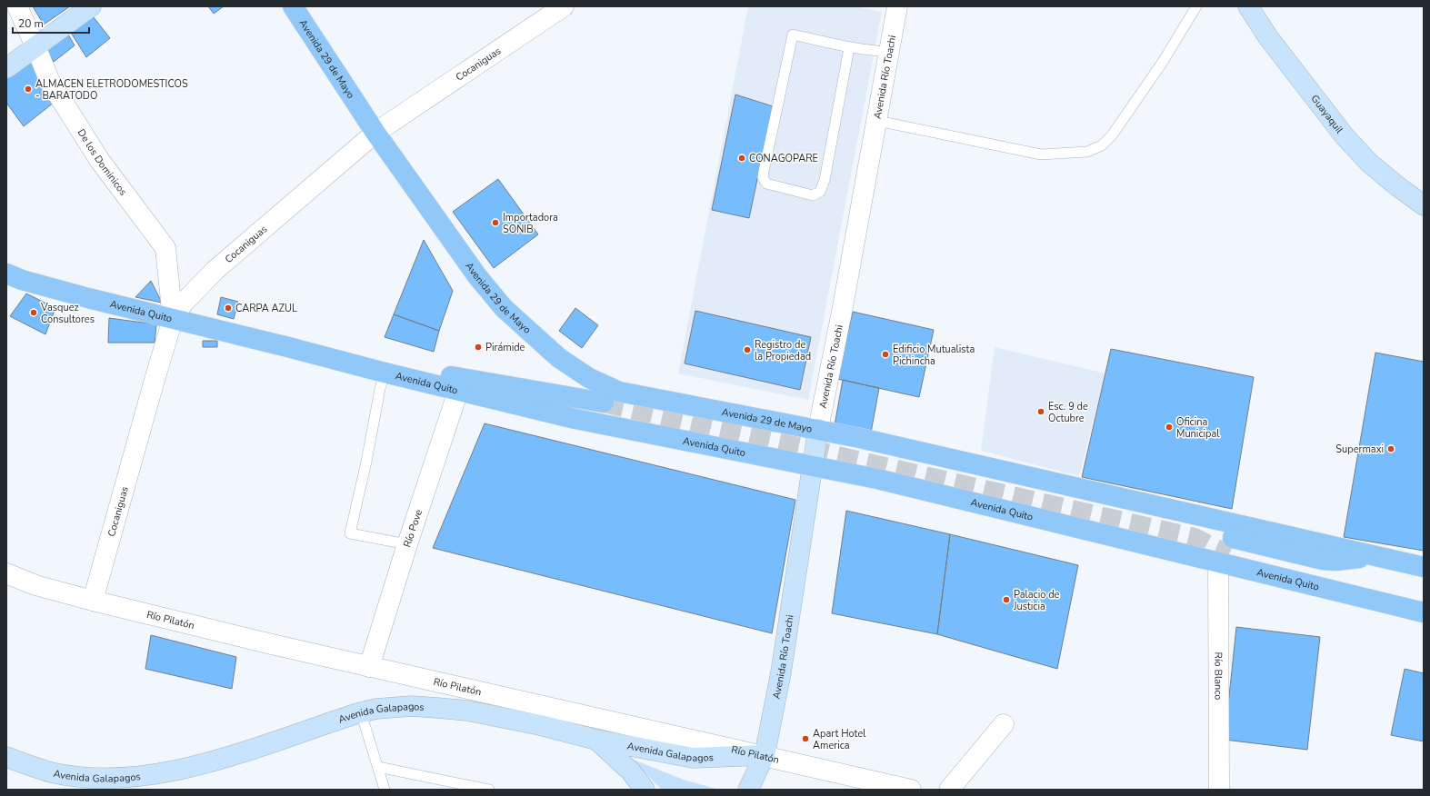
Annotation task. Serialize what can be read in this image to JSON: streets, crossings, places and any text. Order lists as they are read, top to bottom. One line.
{"streets":{"main road":["Avenida 29 de Mayo","Avenida Quito"],"street":["Cocaniguas","Avenida Río Toachi","Guayaquil","De los Dominicos","Río Pove","Río Pilatón","Río Blanco","Avenida Galapagos"]},"crossings":[["Avenida 29 de Mayo","Cocaniguas"],["Avenida 29 de Mayo","Avenida Río Toachi"],["Cocaniguas","De los Dominicos"],["Cocaniguas","Avenida Quito"],["Cocaniguas","Río Pilatón"],["Avenida Río Toachi","Avenida Quito"],["Avenida Río Toachi","Río Pilatón"],["Avenida Río Toachi","Avenida Galapagos"],["De los Dominicos","Avenida Quito"],["Avenida Quito","Río Pove"],["Avenida Quito","Río Blanco"],["Río Pove","Río Pilatón"],["Río Pilatón","Avenida Galapagos"]],"places":["ALMACEN ELETRODOMESTICOS - BARATODO","CONAGOPARE","Importadora SONIB","CARPA AZUL","Vasquez Consultores","Pirámide","Registro de la Propiedad","Edificio Mutualista Pichincha","Esc. 9 de Octubre","Oficina Municipal","Supermaxi","Palacio de Justicia","Apart Hotel America"],"scale_bar":"20 m"}
